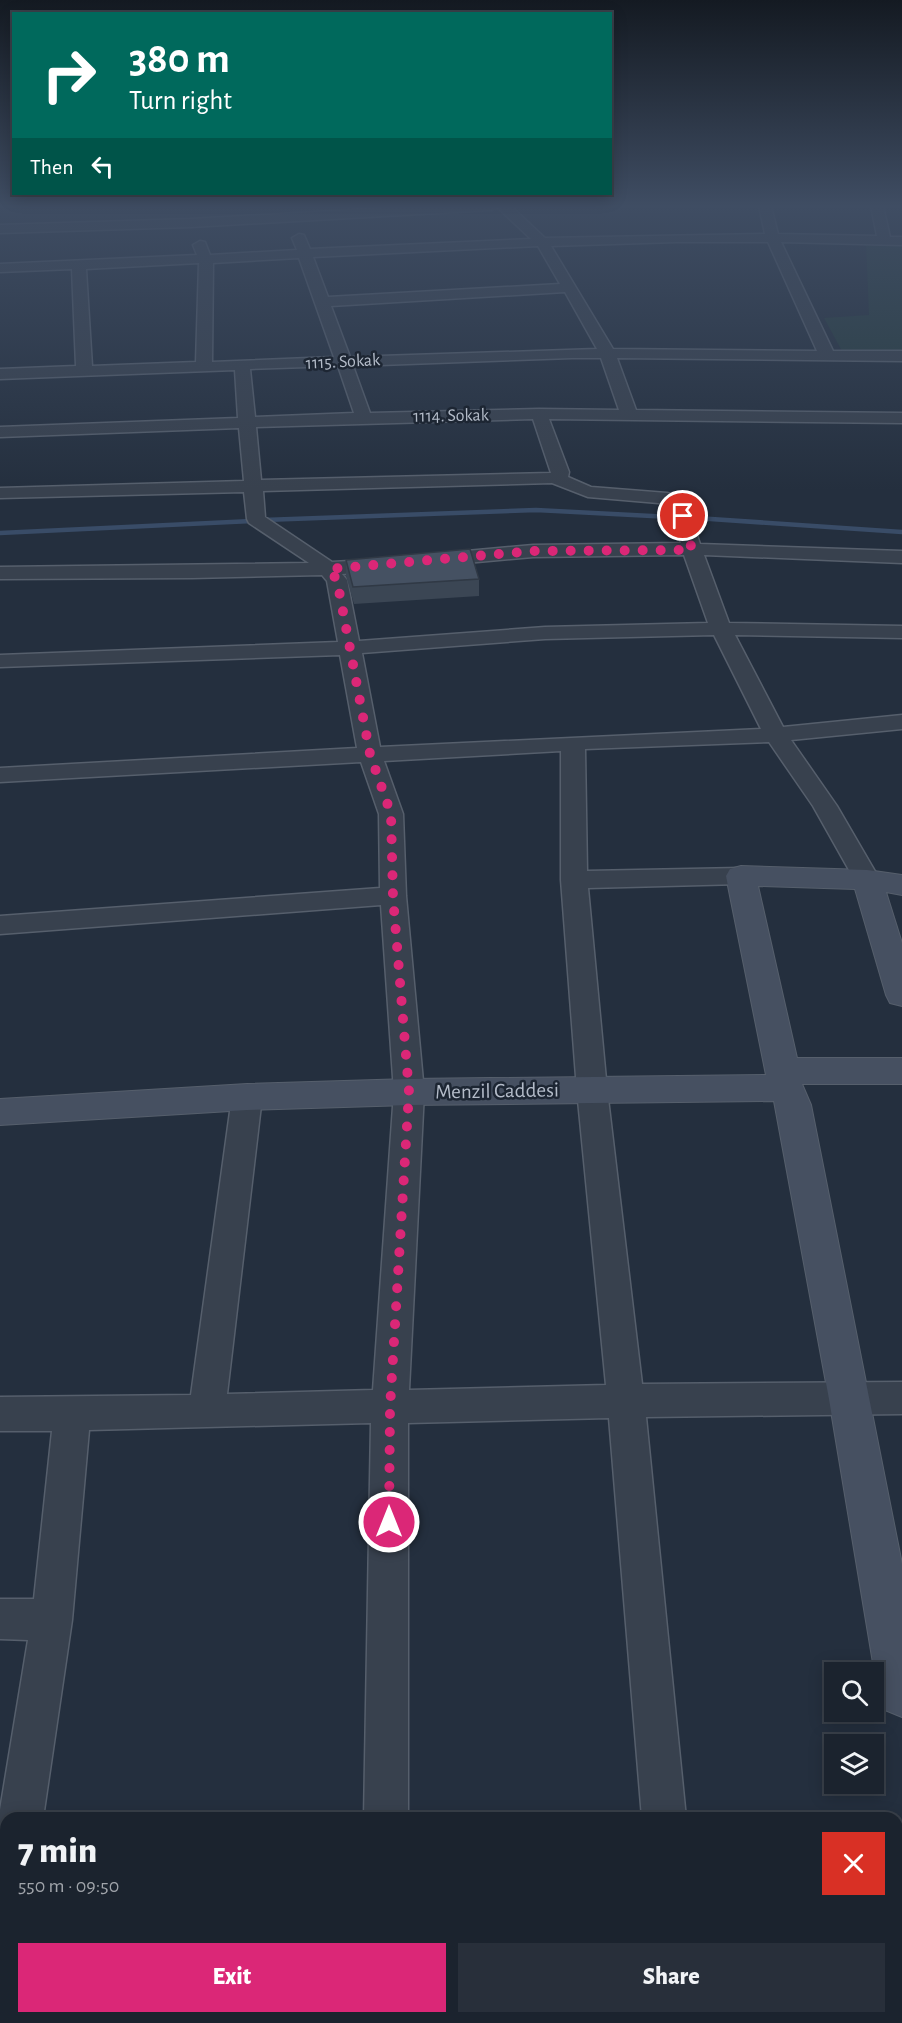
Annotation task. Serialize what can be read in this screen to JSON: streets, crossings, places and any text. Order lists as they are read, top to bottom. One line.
{"streets":{"street":["1115. Sokak","1114. Sokak","Menzil Caddesi"]},"page":{"turn":["380 m","Turn right"],"then":"Then","heading":["7 min","550 m · 09:50"],"buttons":["Exit","Share"]}}
